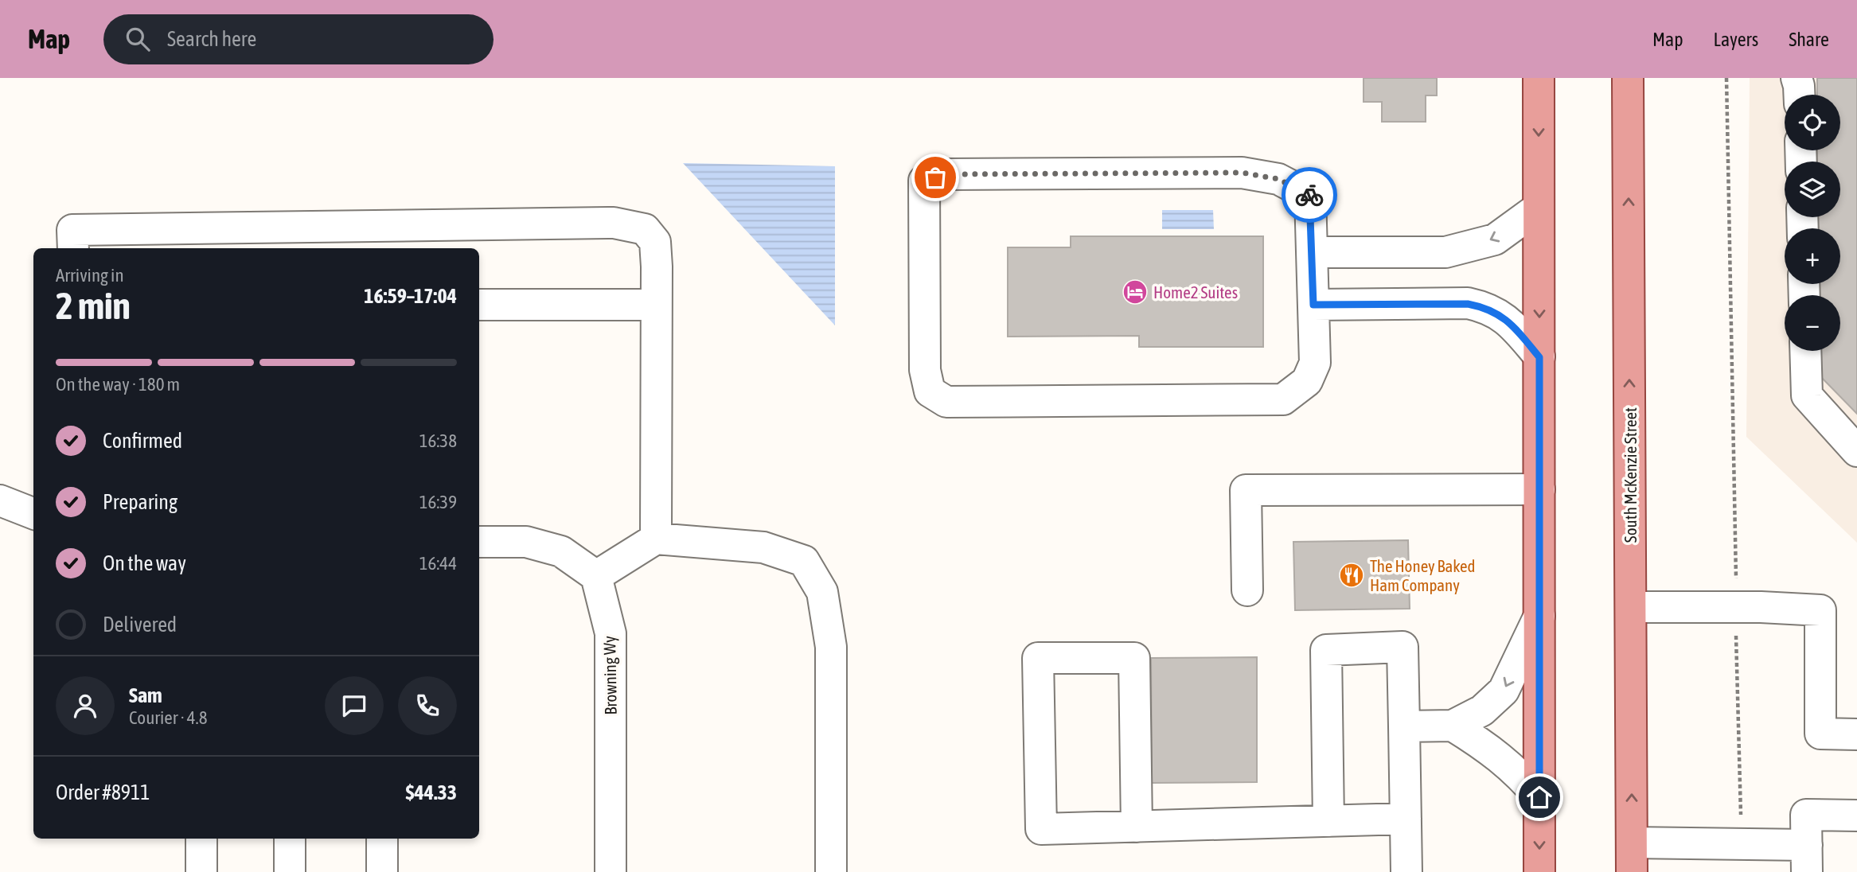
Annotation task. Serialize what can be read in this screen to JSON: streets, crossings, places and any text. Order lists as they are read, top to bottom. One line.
{"streets":{"main road":["South McKenzie Street"],"street":["Browning Wy"]},"places":{"hotel":["Home2 Suites"],"restaurant":["The Honey Baked Ham Company"]},"page":{"header":"Map","search":"Search here","nav":["Map","Layers","Share"],"map_buttons":["+","−"],"heading":["2 min","Arriving in","16:59–17:04"],"panel":["Sam","Courier · 4.8","Order #8911","$44.33"],"bar":"On the way · 180 m","list":[["Confirmed","16:38"],["Preparing","16:39"],["On the way","16:44"],"Delivered"]}}
